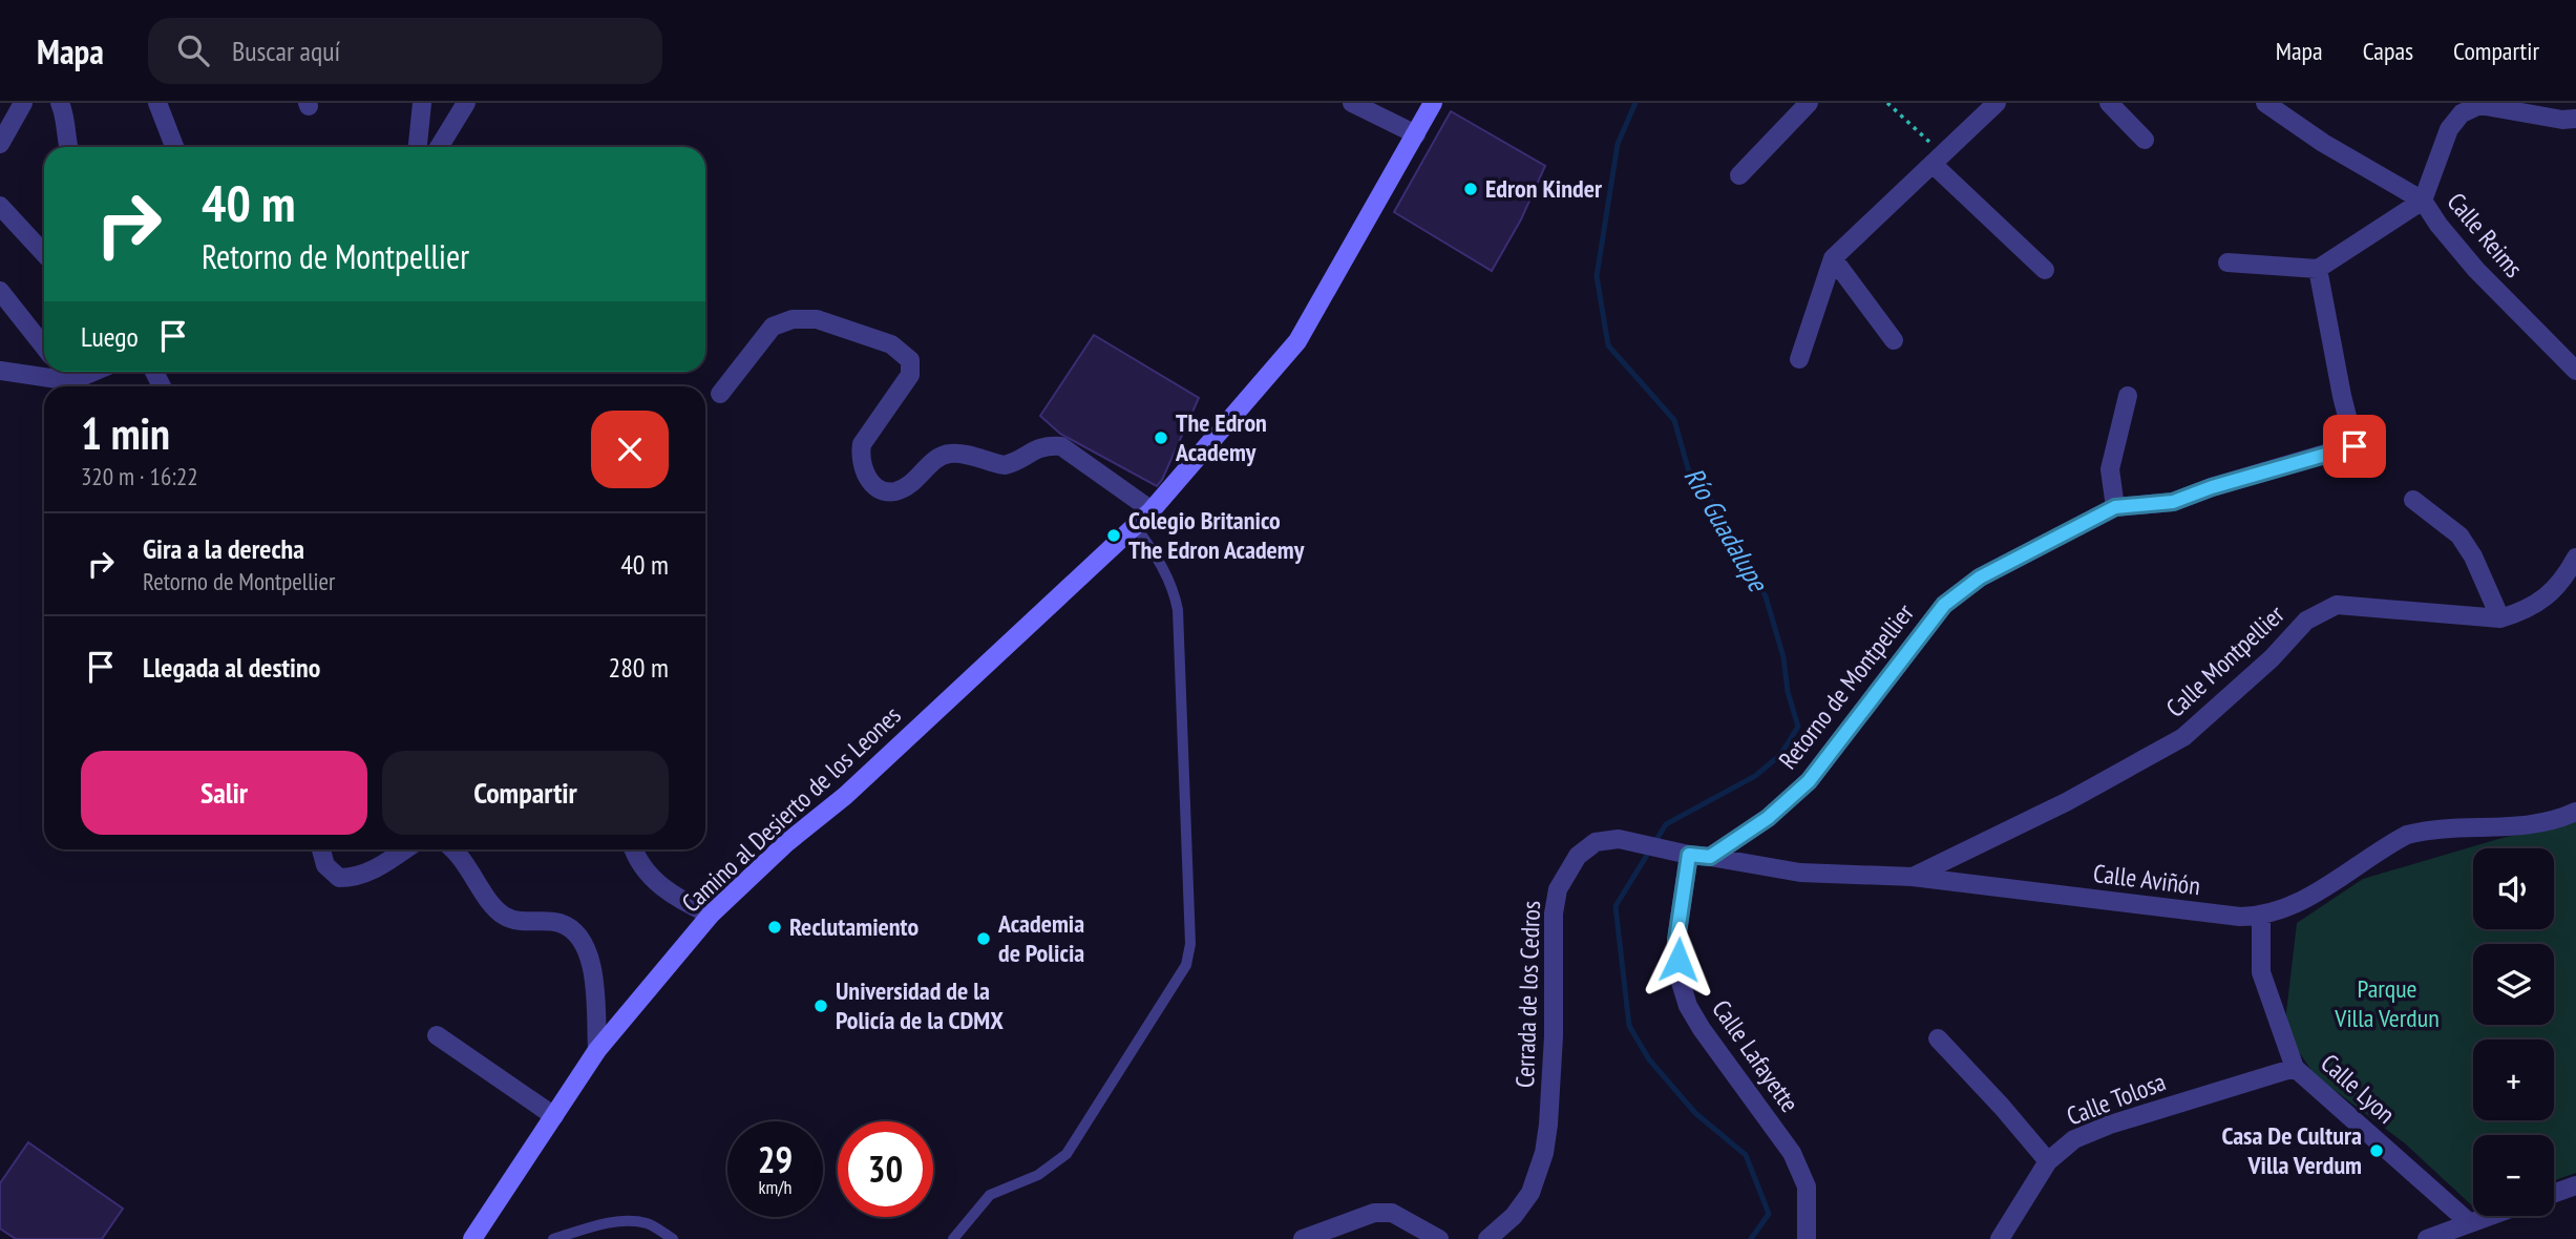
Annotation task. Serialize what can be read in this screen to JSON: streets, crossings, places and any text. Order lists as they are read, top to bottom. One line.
{"streets":{"main road":["Camino al Desierto de los Leones"],"street":["Calle Reims","Calle Montpellier","Retorno de Montpellier","Calle Aviñón","Cerrada de los Cedros","Calle Lafayette","Calle Lyon","Calle Tolosa"]},"crossings":[["Calle Montpellier","Calle Aviñón"],["Retorno de Montpellier","Calle Aviñón"],["Calle Aviñón","Cerrada de los Cedros"],["Calle Aviñón","Calle Lafayette"],["Calle Aviñón","Calle Lyon"],["Cerrada de los Cedros","Calle Lafayette"],["Calle Lyon","Calle Tolosa"]],"water":["Río Guadalupe"],"parks":["Parque Villa Verdun"],"places":["Edron Kinder","The Edron Academy","Colegio Britanico The Edron Academy","Reclutamiento","Academia de Policia","Universidad de la Policía de la CDMX","Casa De Cultura Villa Verdum"],"page":{"header":"Mapa","search":"Buscar aquí","nav":["Mapa","Capas","Compartir"],"turn":["40 m","Retorno de Montpellier"],"then":"Luego","heading":["1 min","320 m · 16:22"],"list":[{"name":"Gira a la derecha","note":"Retorno de Montpellier","value":"40 m"},{"name":"Llegada al destino","value":"280 m"}],"buttons":["Salir","Compartir"],"map_buttons":["+","−"],"speed":"29 km/h","limit":"30"}}
